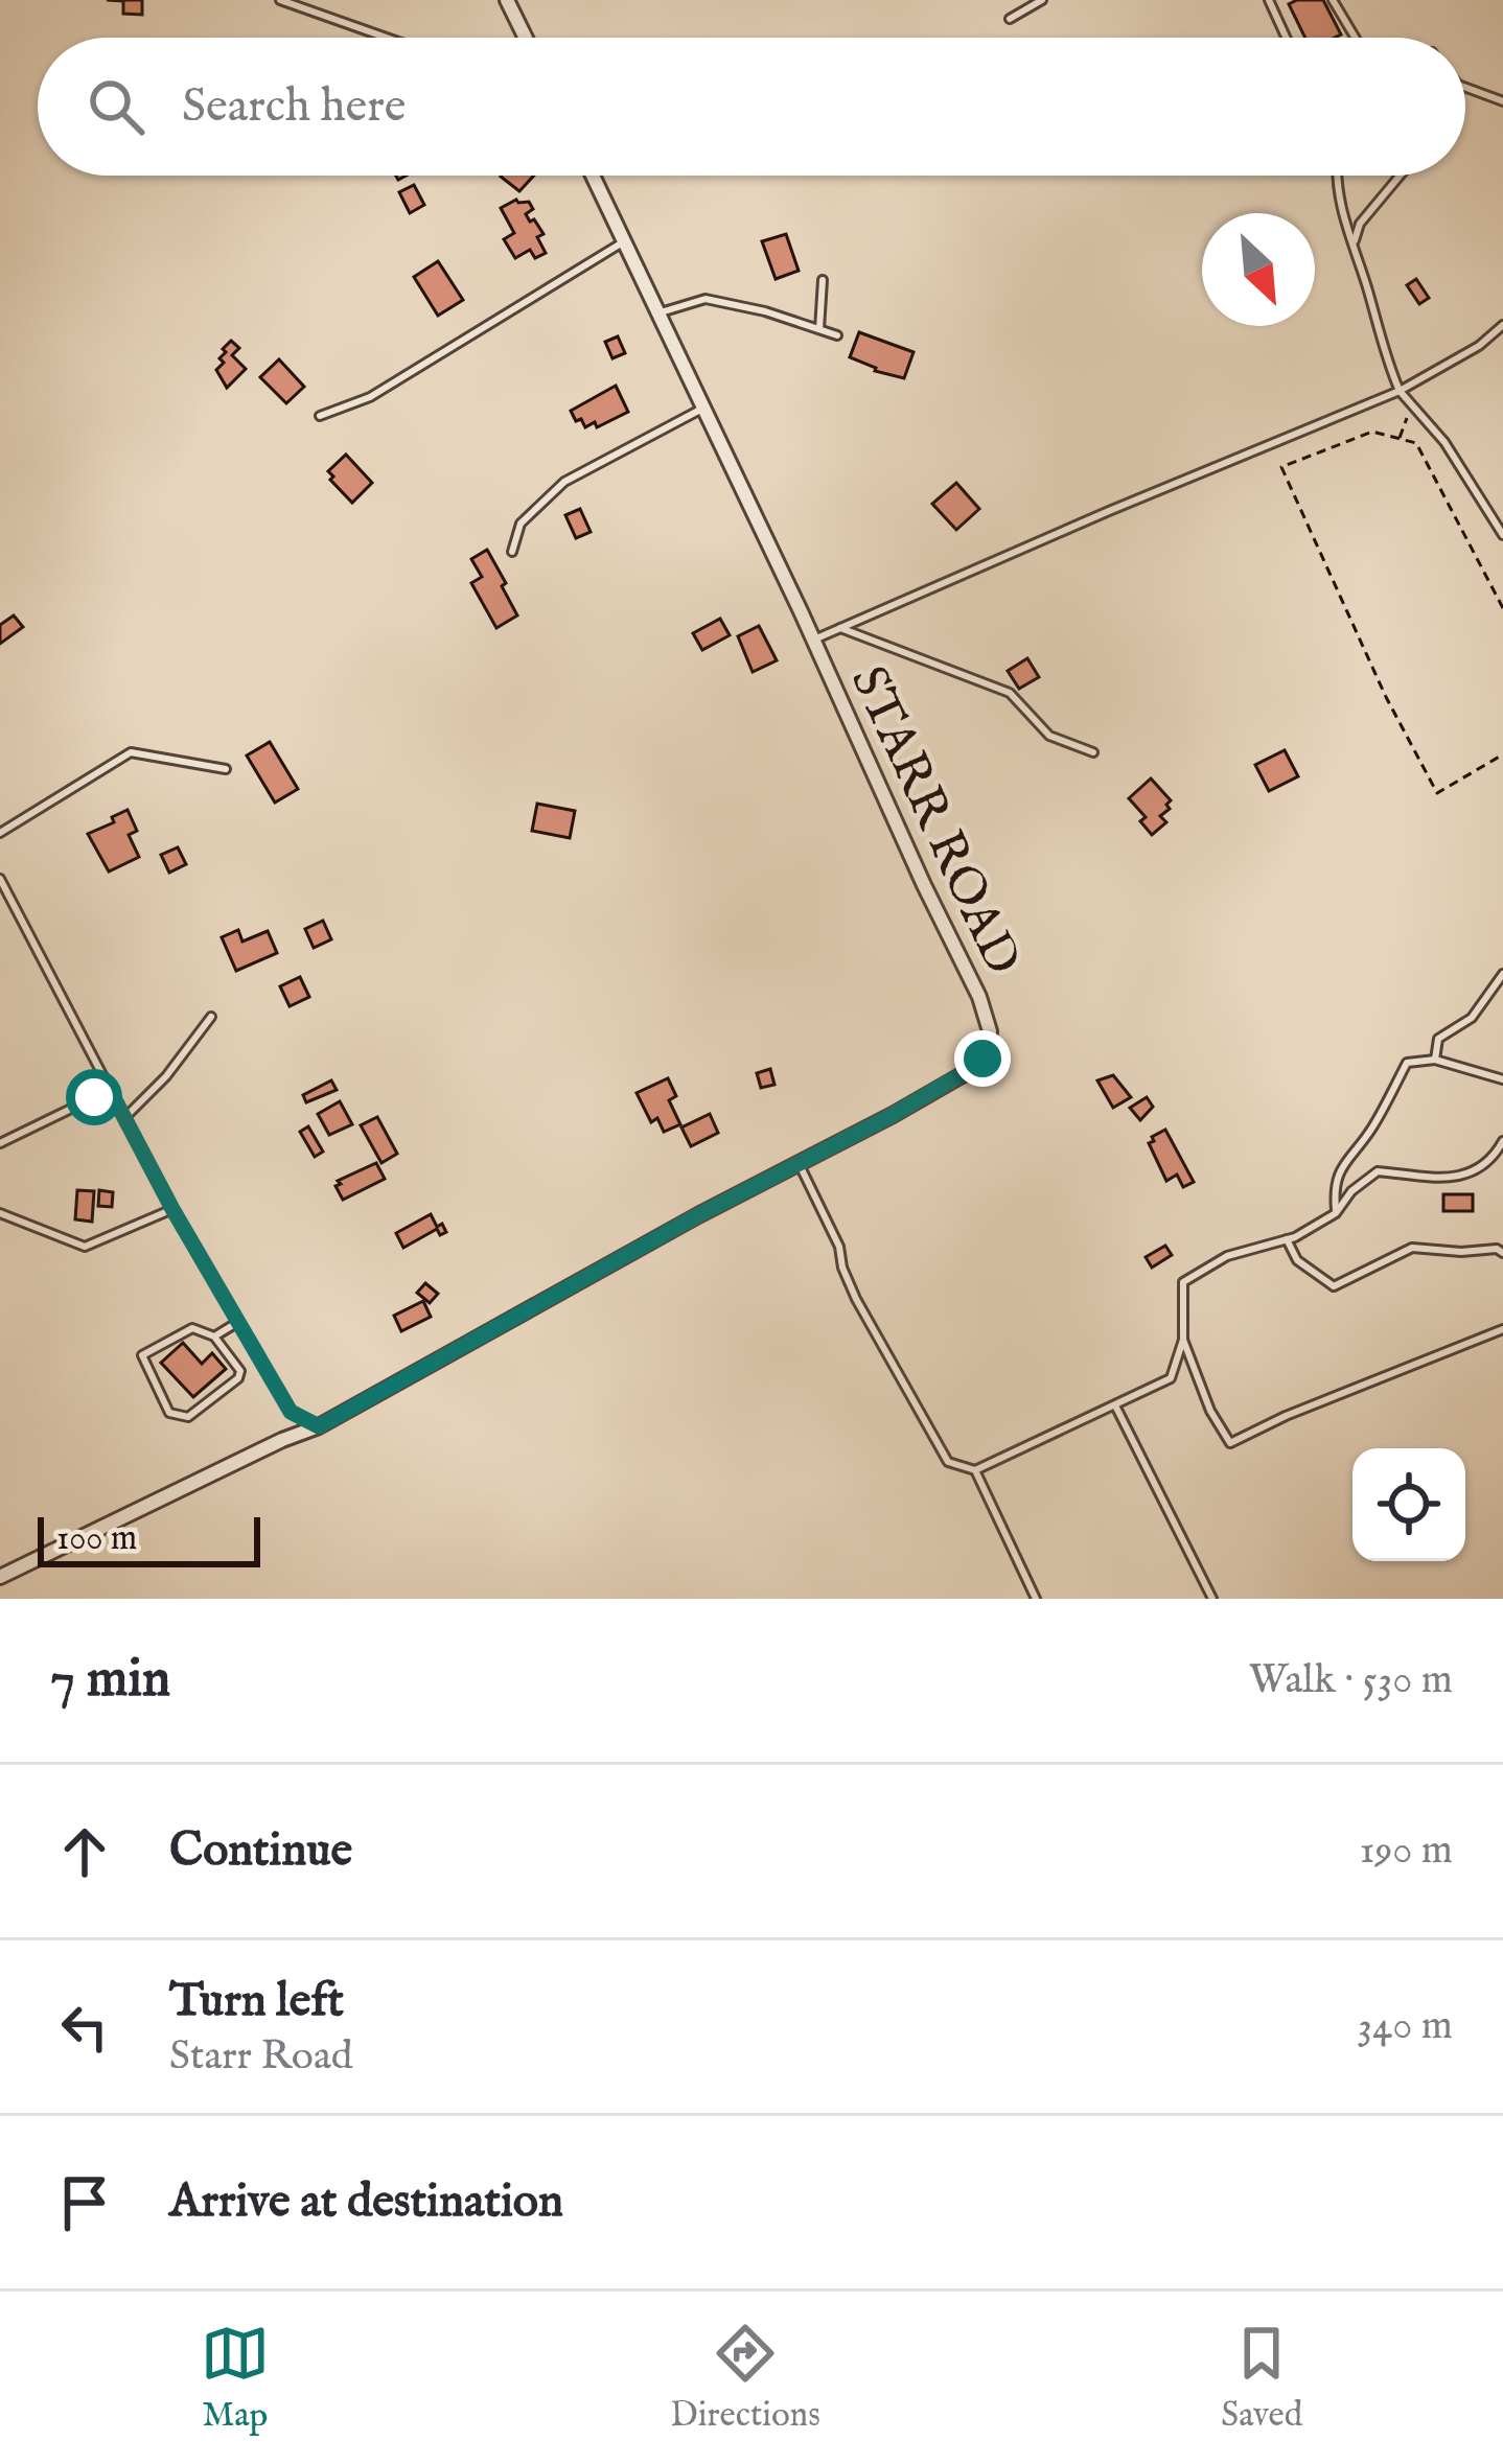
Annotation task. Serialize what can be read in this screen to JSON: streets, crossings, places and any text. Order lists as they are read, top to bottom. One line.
{"streets":{"street":["STARR ROAD"]},"scale_bar":"100 m","north":"bottom right","page":{"search":"Search here","scale":"100 m","heading":["7 min","Walk · 530 m"],"list":[["Continue","190 m"],["Turn left","Starr Road","340 m"],"Arrive at destination"],"nav":["Map","Directions","Saved"]}}
